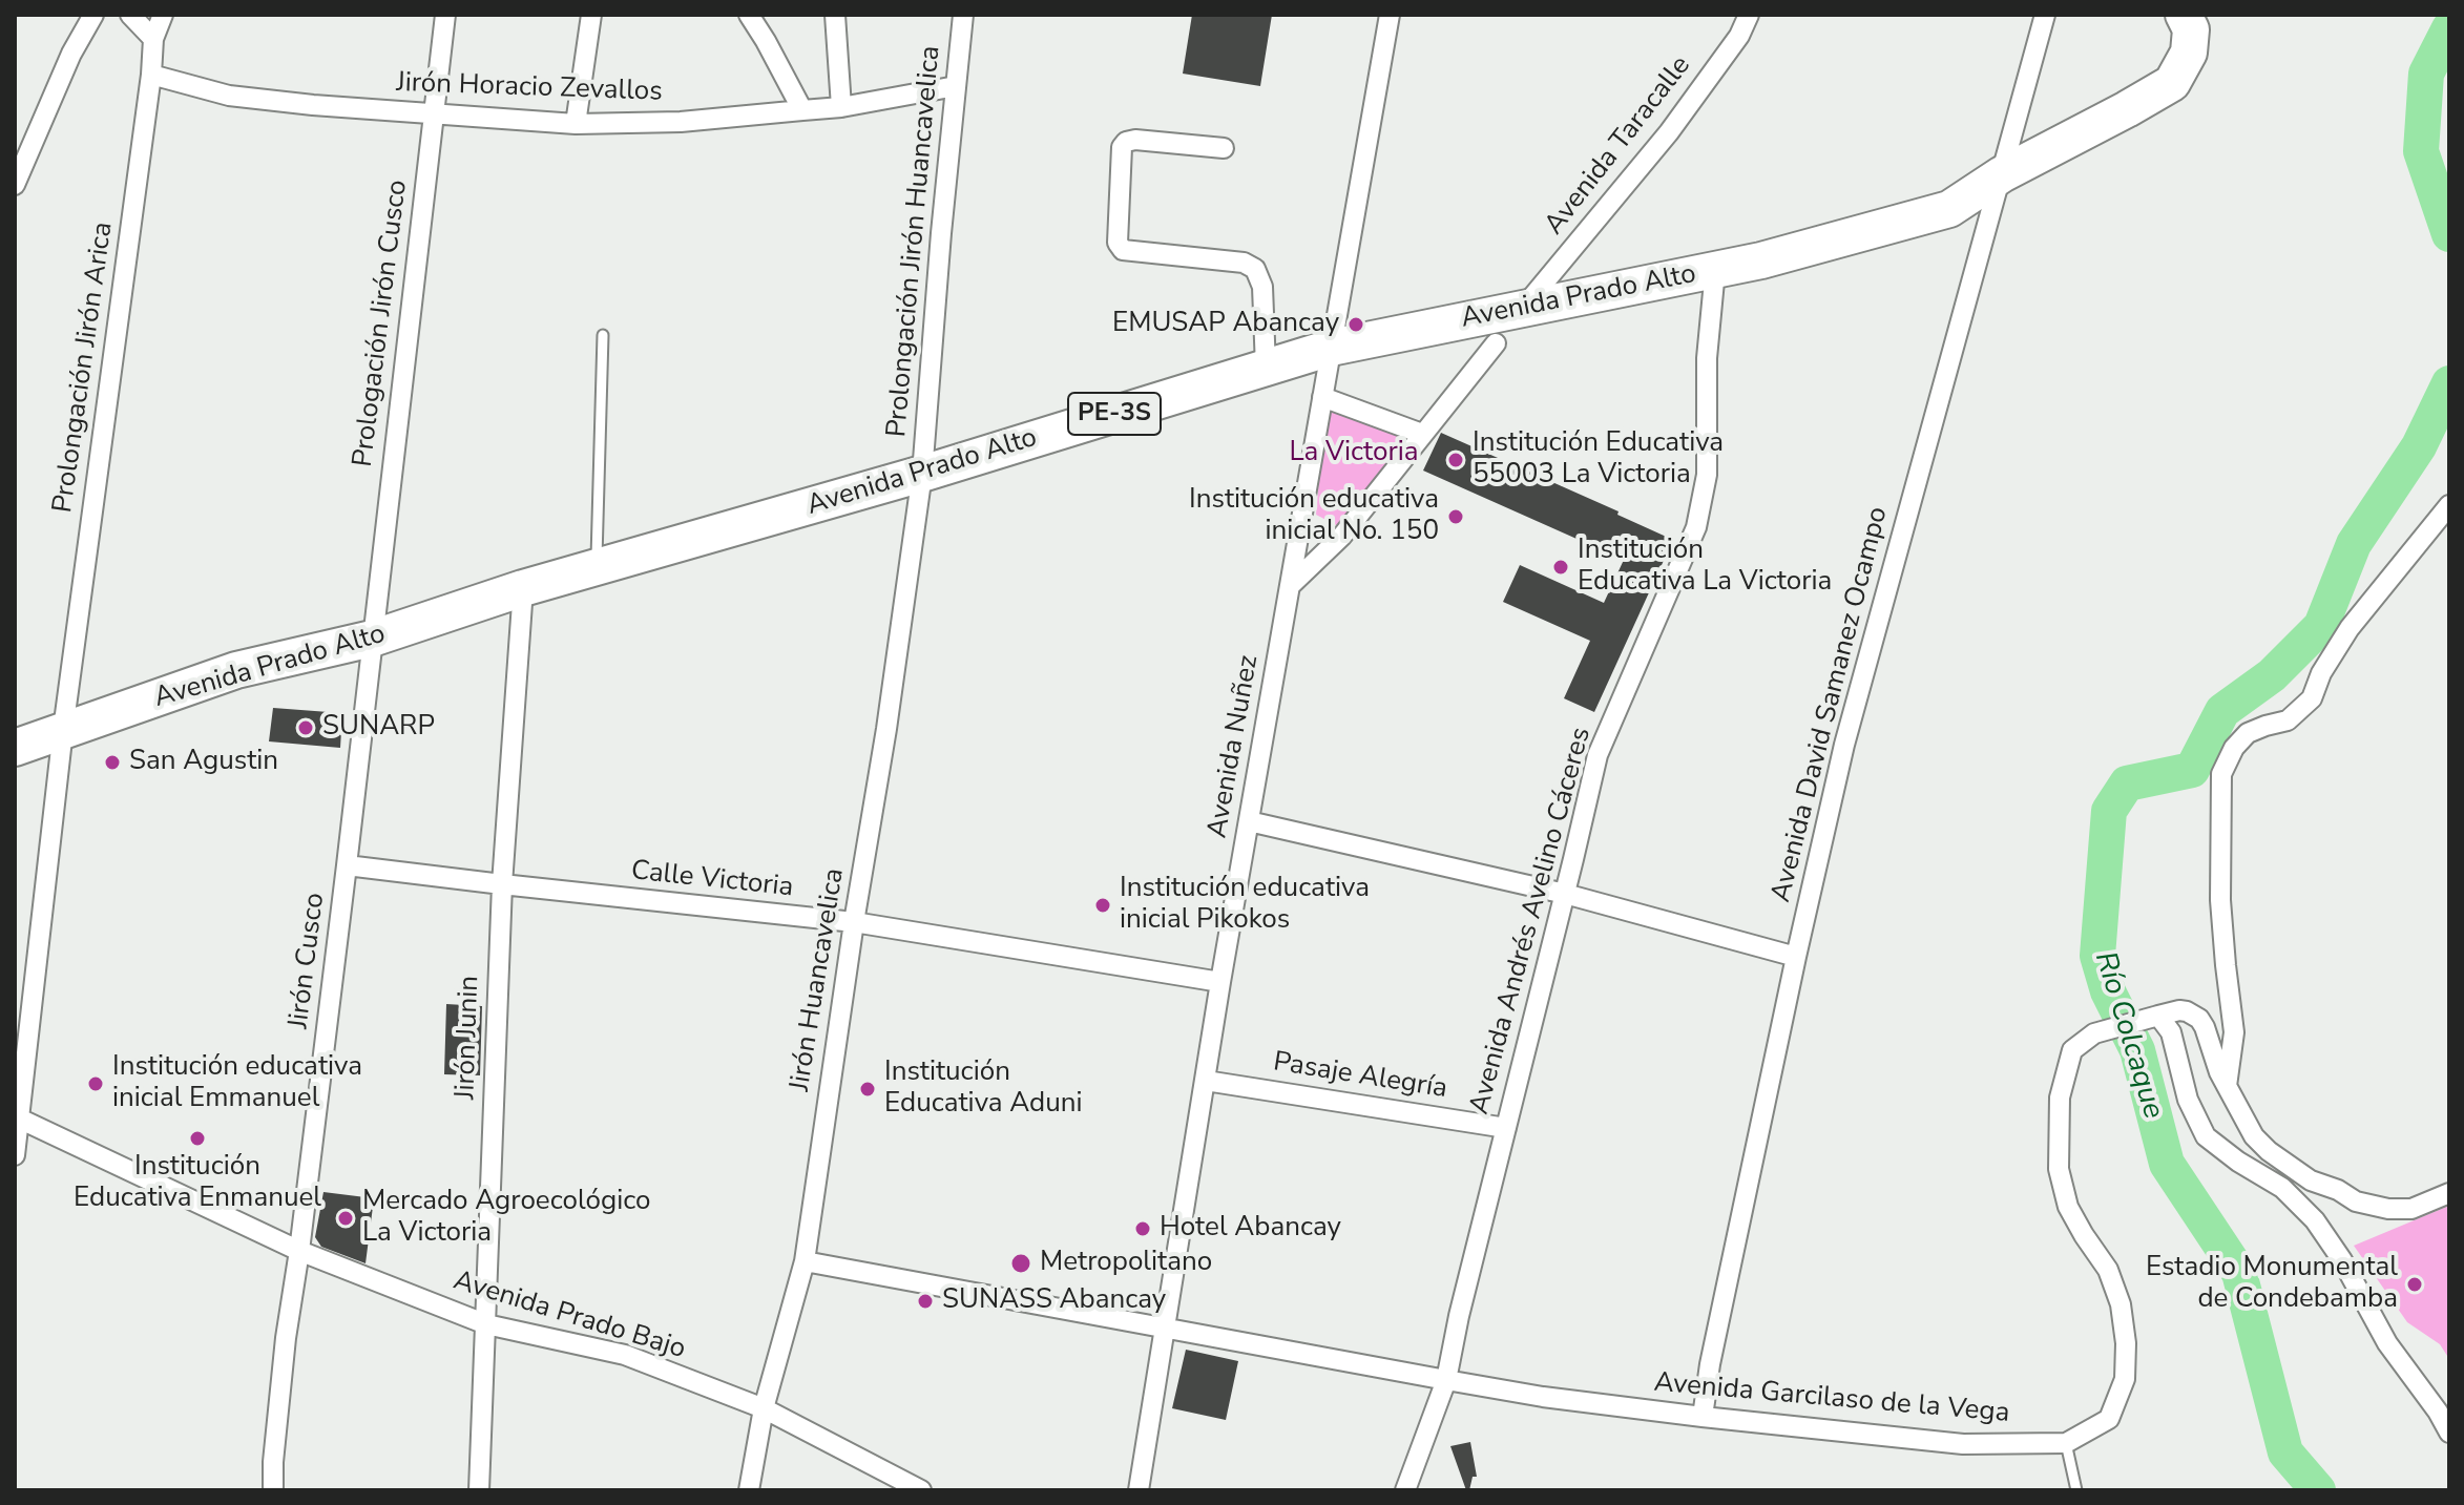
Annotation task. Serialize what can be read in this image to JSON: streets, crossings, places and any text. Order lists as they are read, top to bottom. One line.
{"streets":{"highway":["Avenida Prado Alto","PE-3S"],"street":["Jirón Horacio Zevallos","Avenida Taracalle","Prolongación Jirón Huancavelica","Prologación Jirón Cusco","Prolongación Jirón Arica","Avenida David Samanez Ocampo","Avenida Nuñez","Calle Victoria","Avenida Andrés Avelino Cáceres","Jirón Cusco","Jirón Huancavelica","Jirón Junin","Pasaje Alegría","Avenida Prado Bajo","Avenida Garcilaso de la Vega"]},"crossings":[["Jirón Horacio Zevallos","Prolongación Jirón Huancavelica"],["Jirón Horacio Zevallos","Prologación Jirón Cusco"],["Jirón Horacio Zevallos","Prolongación Jirón Arica"],["Avenida Taracalle","Avenida Prado Alto"],["Prolongación Jirón Huancavelica","Avenida Prado Alto"],["Prolongación Jirón Huancavelica","Jirón Huancavelica"],["Avenida Prado Alto","Prologación Jirón Cusco"],["Avenida Prado Alto","Prolongación Jirón Arica"],["Avenida Prado Alto","Avenida David Samanez Ocampo"],["Avenida Prado Alto","Avenida Nuñez"],["Avenida Prado Alto","Avenida Andrés Avelino Cáceres"],["Avenida Prado Alto","Jirón Cusco"],["Avenida Prado Alto","Jirón Huancavelica"],["Avenida Prado Alto","Jirón Junin"],["Prologación Jirón Cusco","Jirón Cusco"],["Prolongación Jirón Arica","Avenida Prado Bajo"],["Avenida David Samanez Ocampo","Avenida Garcilaso de la Vega"],["Avenida Nuñez","Calle Victoria"],["Avenida Nuñez","Pasaje Alegría"],["Avenida Nuñez","Avenida Garcilaso de la Vega"],["Calle Victoria","Jirón Cusco"],["Calle Victoria","Jirón Huancavelica"],["Calle Victoria","Jirón Junin"],["Avenida Andrés Avelino Cáceres","Pasaje Alegría"],["Avenida Andrés Avelino Cáceres","Avenida Garcilaso de la Vega"],["Jirón Cusco","Avenida Prado Bajo"],["Jirón Huancavelica","Avenida Prado Bajo"],["Jirón Huancavelica","Avenida Garcilaso de la Vega"],["Jirón Junin","Avenida Prado Bajo"]],"water":["Río Colcaque"],"parks":["La Victoria"],"places":["EMUSAP Abancay","Institución Educativa 55003 La Victoria","Institución educativa inicial No. 150","Institución Educativa La Victoria","SUNARP","San Agustin","Institución educativa inicial Pikokos","Institución educativa inicial Emmanuel","Institución Educativa Aduni","Institución Educativa Enmanuel","Mercado Agroecológico La Victoria","Hotel Abancay","Metropolitano","Estadio Monumental de Condebamba","SUNASS Abancay"]}
